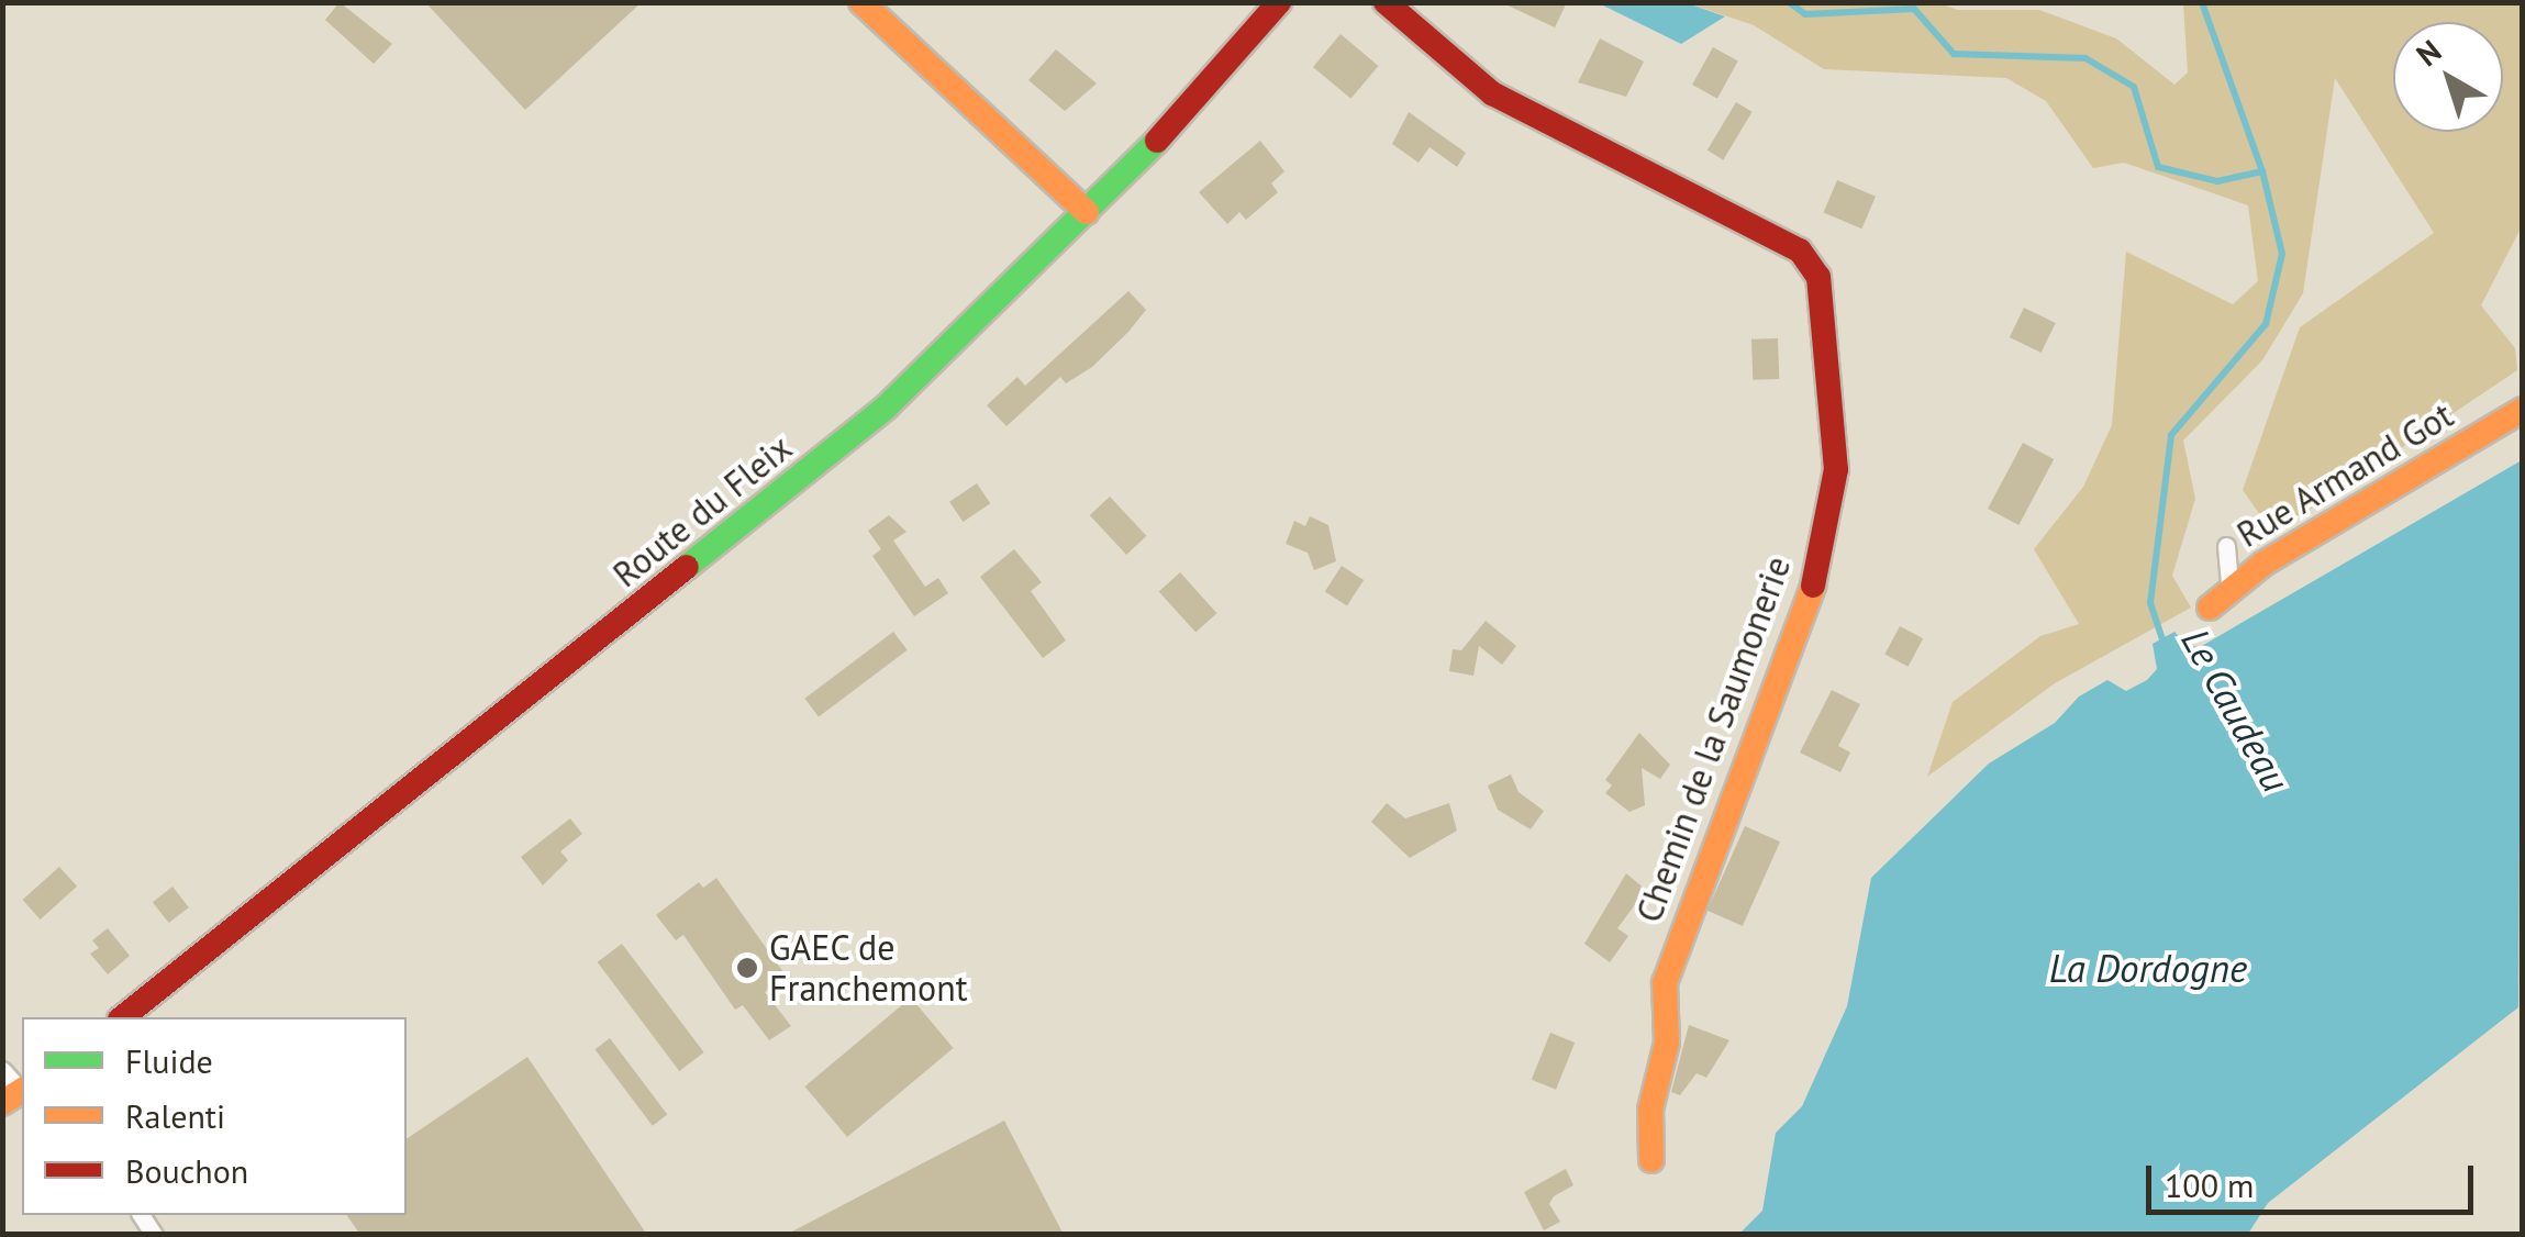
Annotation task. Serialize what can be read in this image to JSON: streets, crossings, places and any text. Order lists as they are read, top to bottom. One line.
{"streets":{"street":["Rue Armand Got","Route du Fleix","Chemin de la Saumonerie"]},"water":["Le Caudeau","La Dordogne"],"places":["GAEC de Franchemont"],"legend":["Fluide","Ralenti","Bouchon"],"scale_bar":"100 m","north":"top left"}
